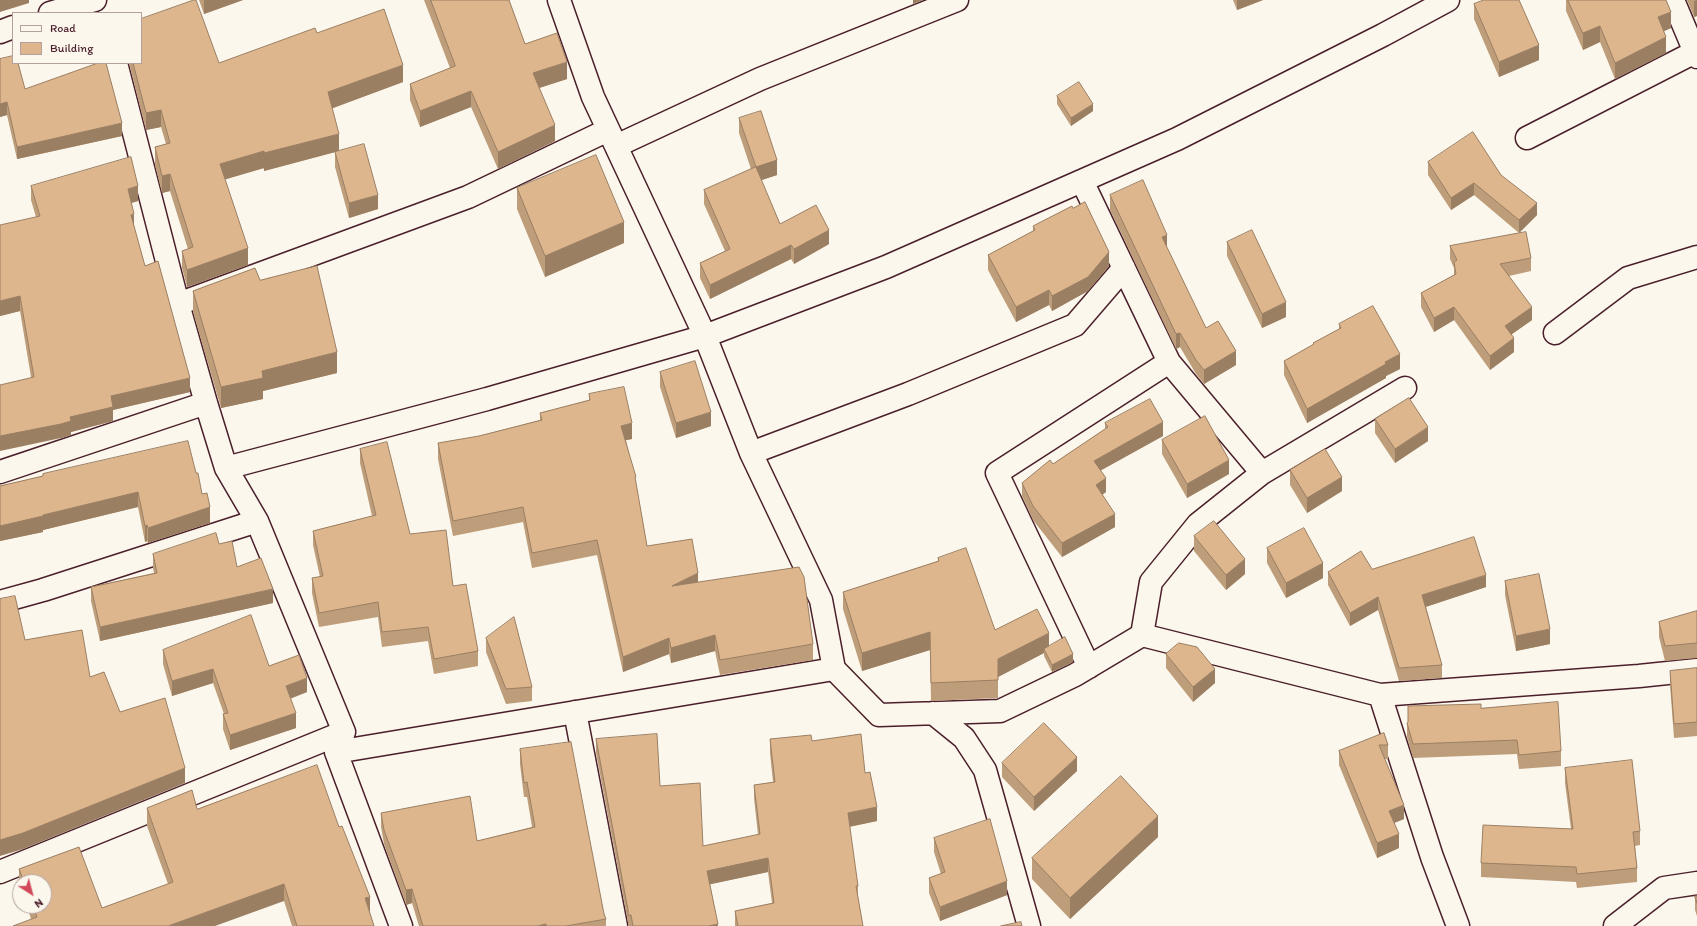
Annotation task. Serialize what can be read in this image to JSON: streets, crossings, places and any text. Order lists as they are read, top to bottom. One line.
{"legend":["Road","Building"],"north":"bottom right"}
